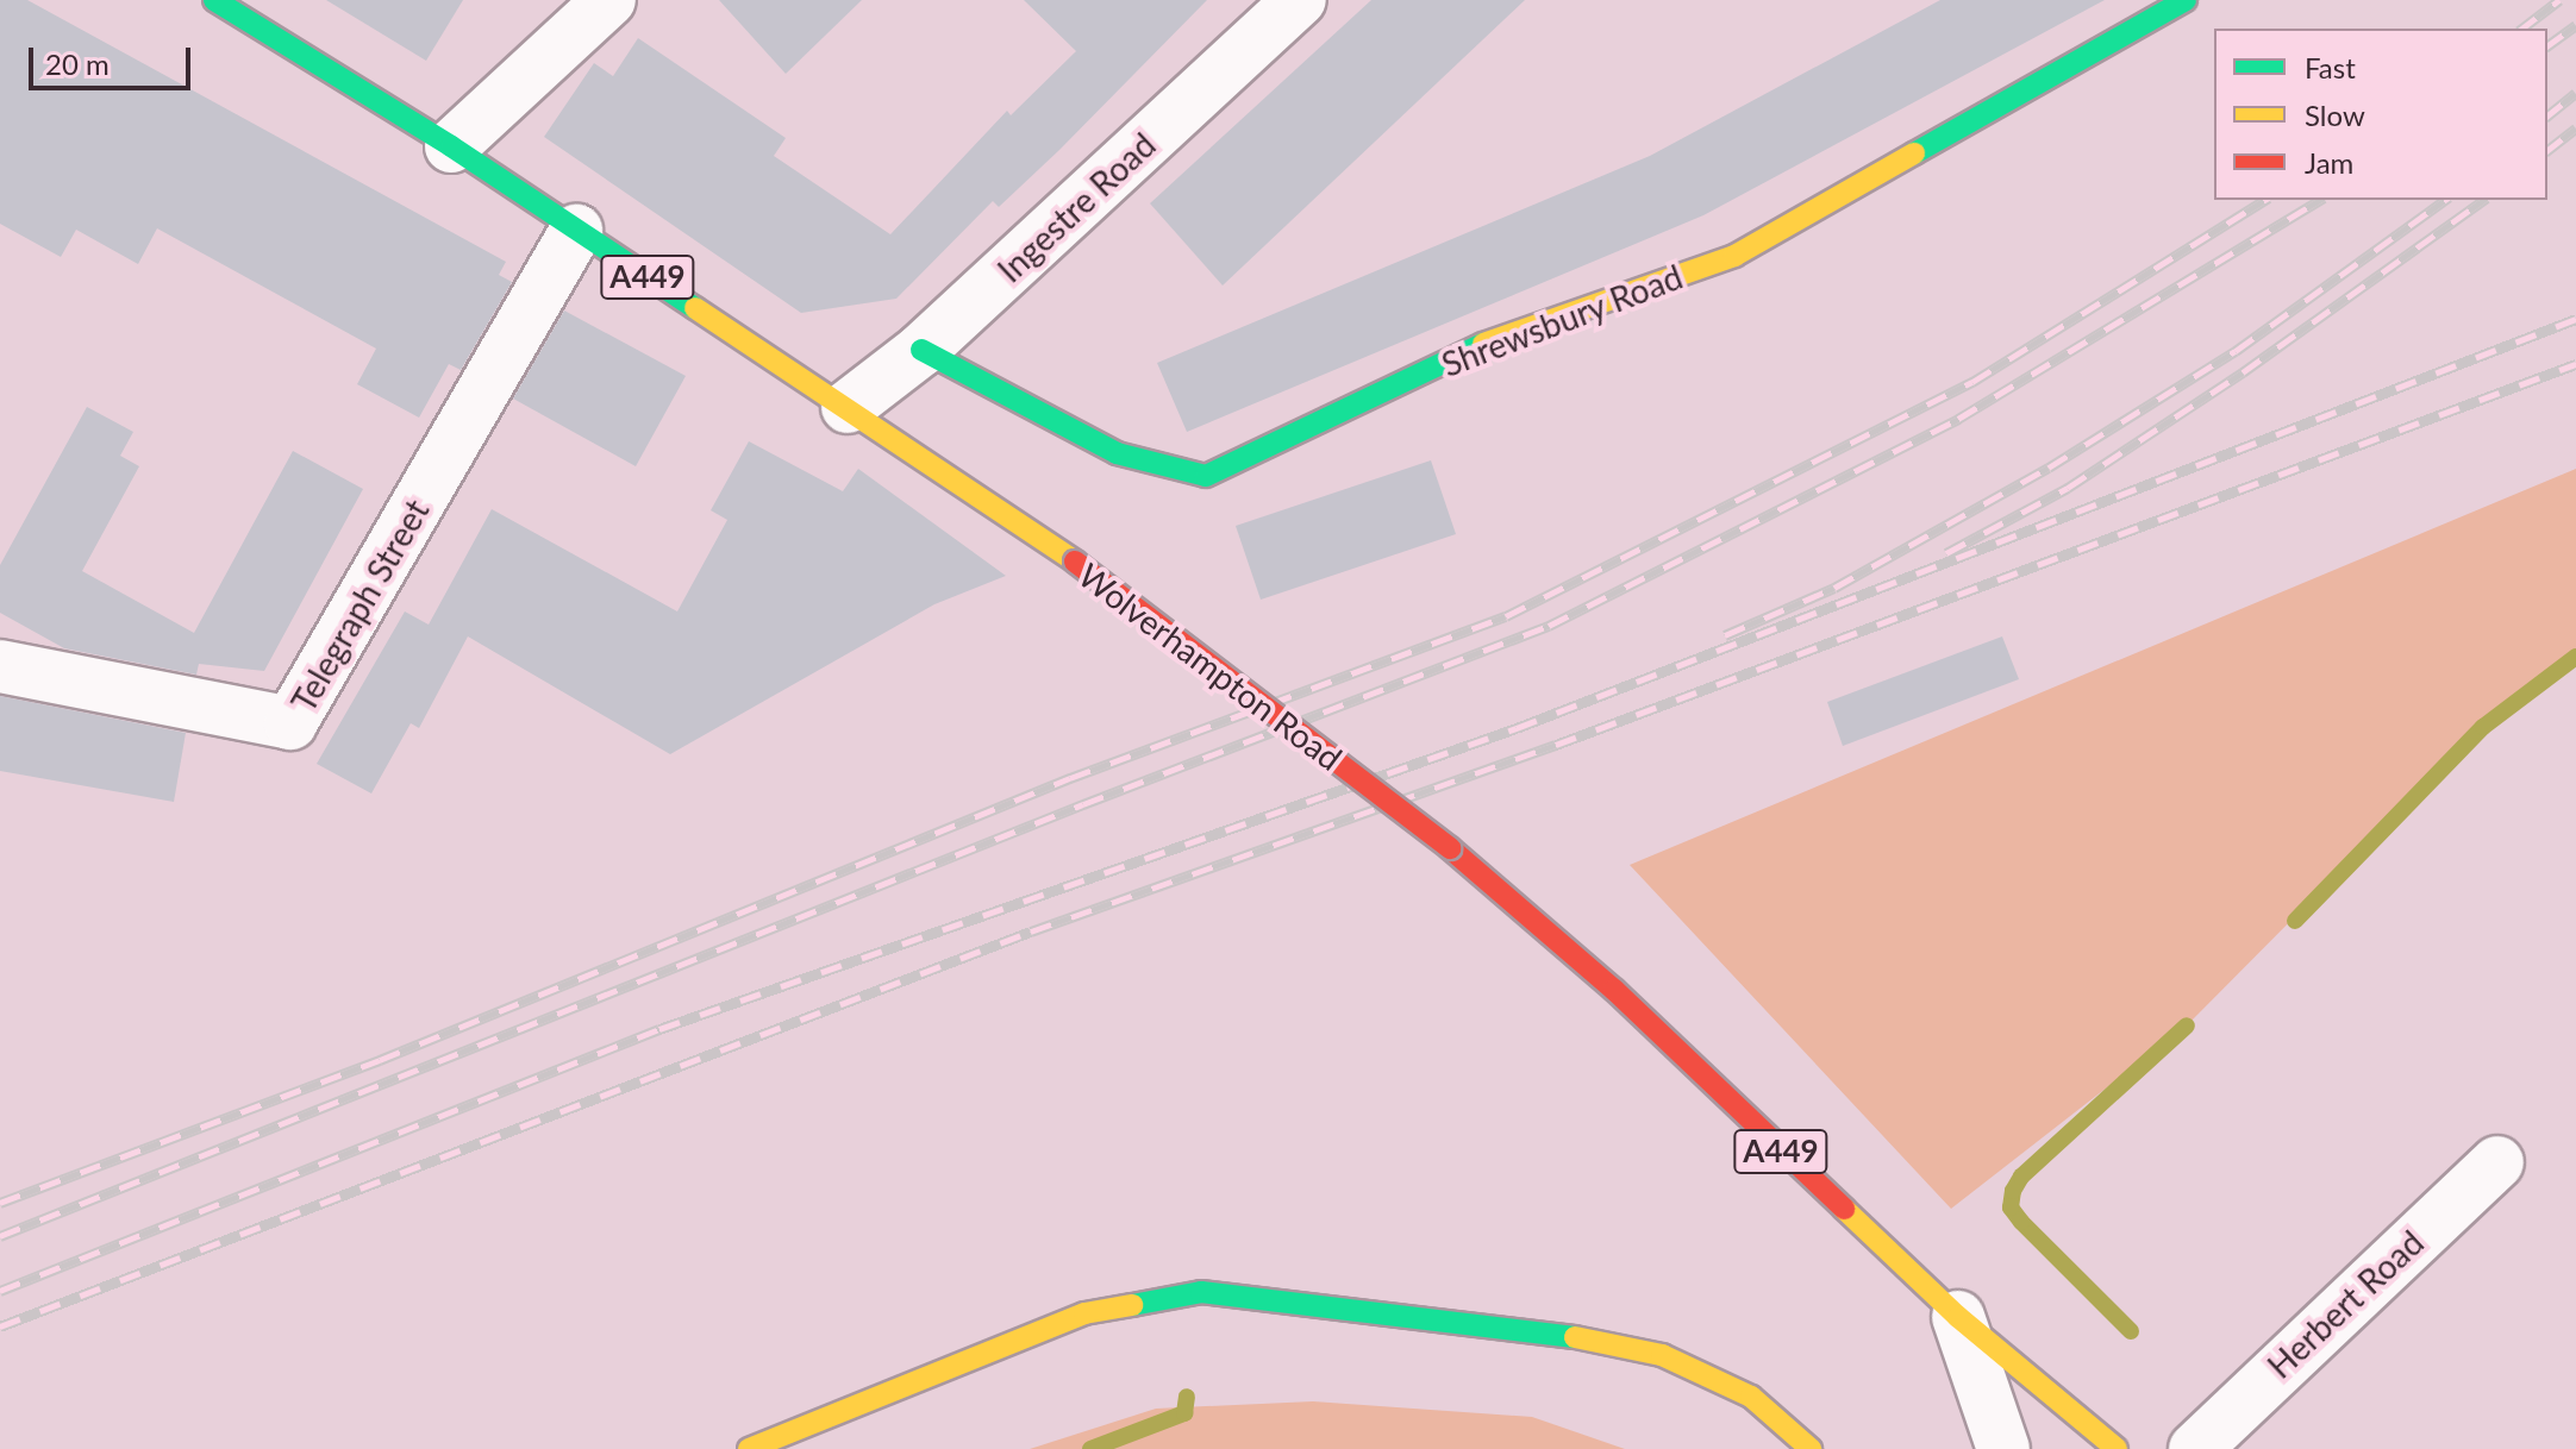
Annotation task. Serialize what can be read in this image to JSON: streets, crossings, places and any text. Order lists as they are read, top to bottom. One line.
{"streets":{"main road":["A449","Shrewsbury Road","Wolverhampton Road"],"street":["Ingestre Road","Telegraph Street","Herbert Road"]},"crossings":[["Ingestre Road","Shrewsbury Road"],["Ingestre Road","Wolverhampton Road"],["Telegraph Street","Wolverhampton Road"]],"legend":["Fast","Slow","Jam"],"scale_bar":"20 m"}
